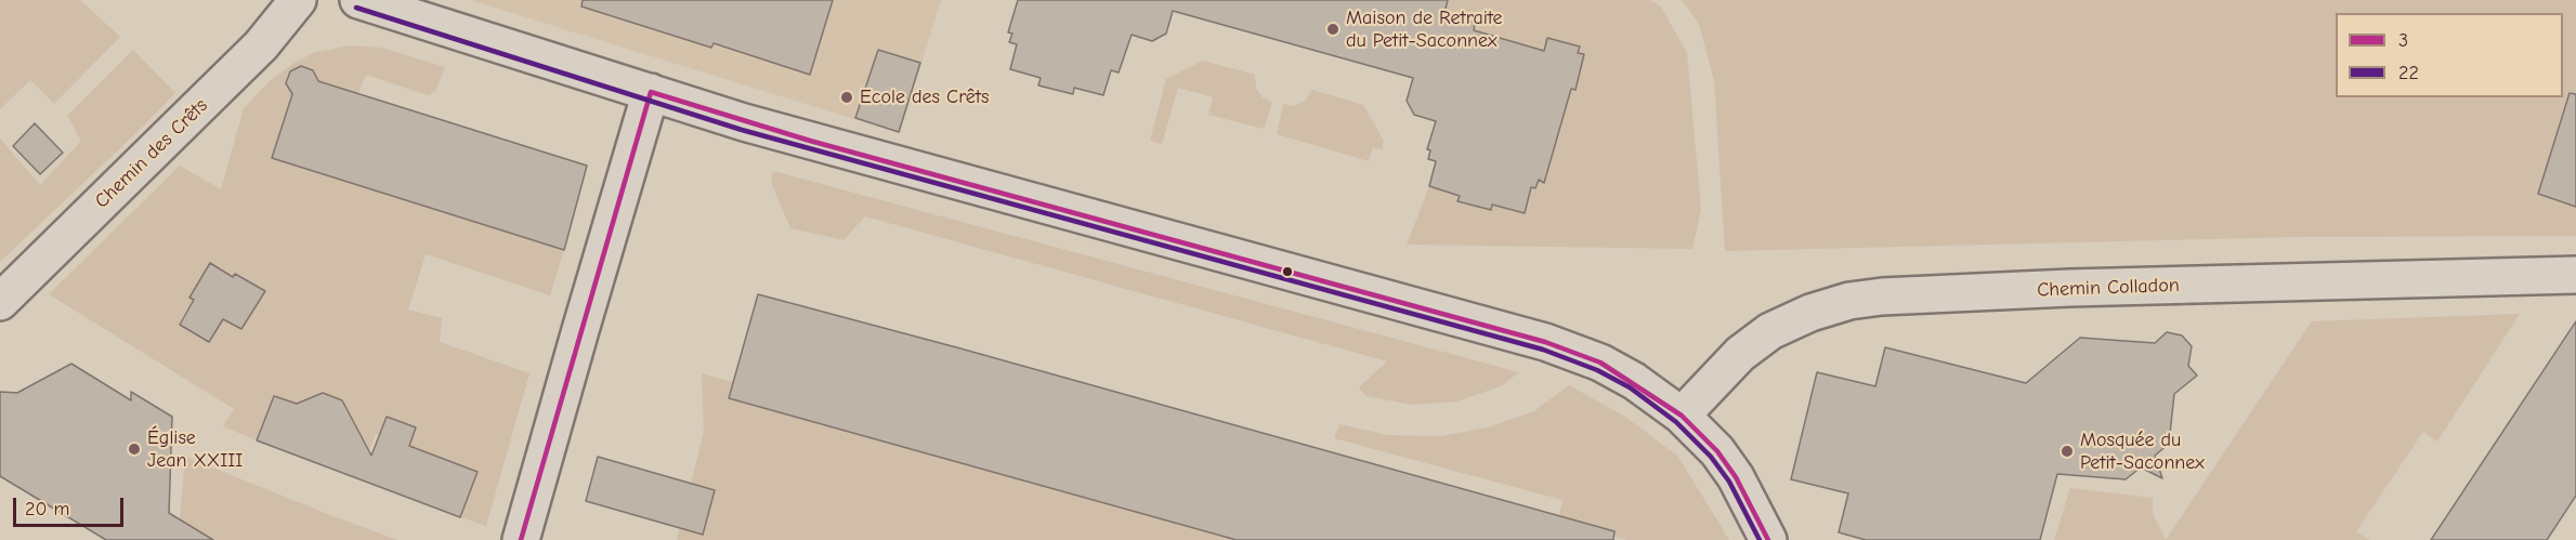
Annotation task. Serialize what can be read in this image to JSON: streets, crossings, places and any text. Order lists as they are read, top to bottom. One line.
{"streets":{"street":["Chemin des Crêts","Chemin Colladon"]},"places":["Maison de Retraite du Petit-Saconnex","Ecole des Crêts","Église Jean XXIII","Mosquée du Petit-Saconnex"],"lines":["transit line 22","transit line 3"],"legend":["3","22"],"scale_bar":"20 m"}
